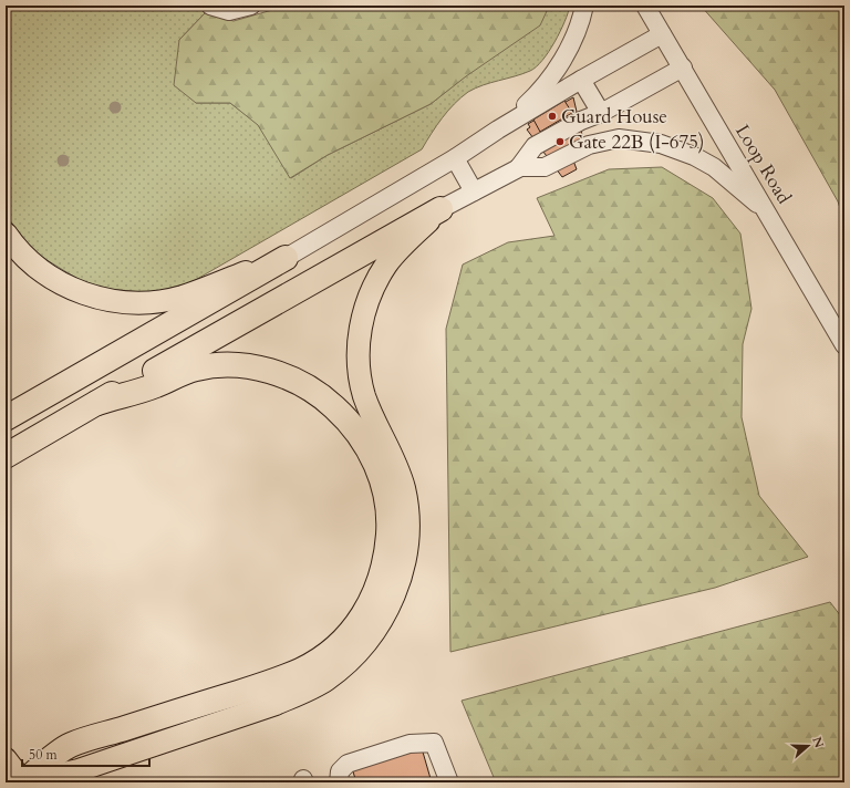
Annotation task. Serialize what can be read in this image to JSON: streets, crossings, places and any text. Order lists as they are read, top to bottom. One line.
{"streets":{"street":["Loop Road"]},"places":["Guard House","Gate 22B (I-675)"],"scale_bar":"50 m","north":"right"}
